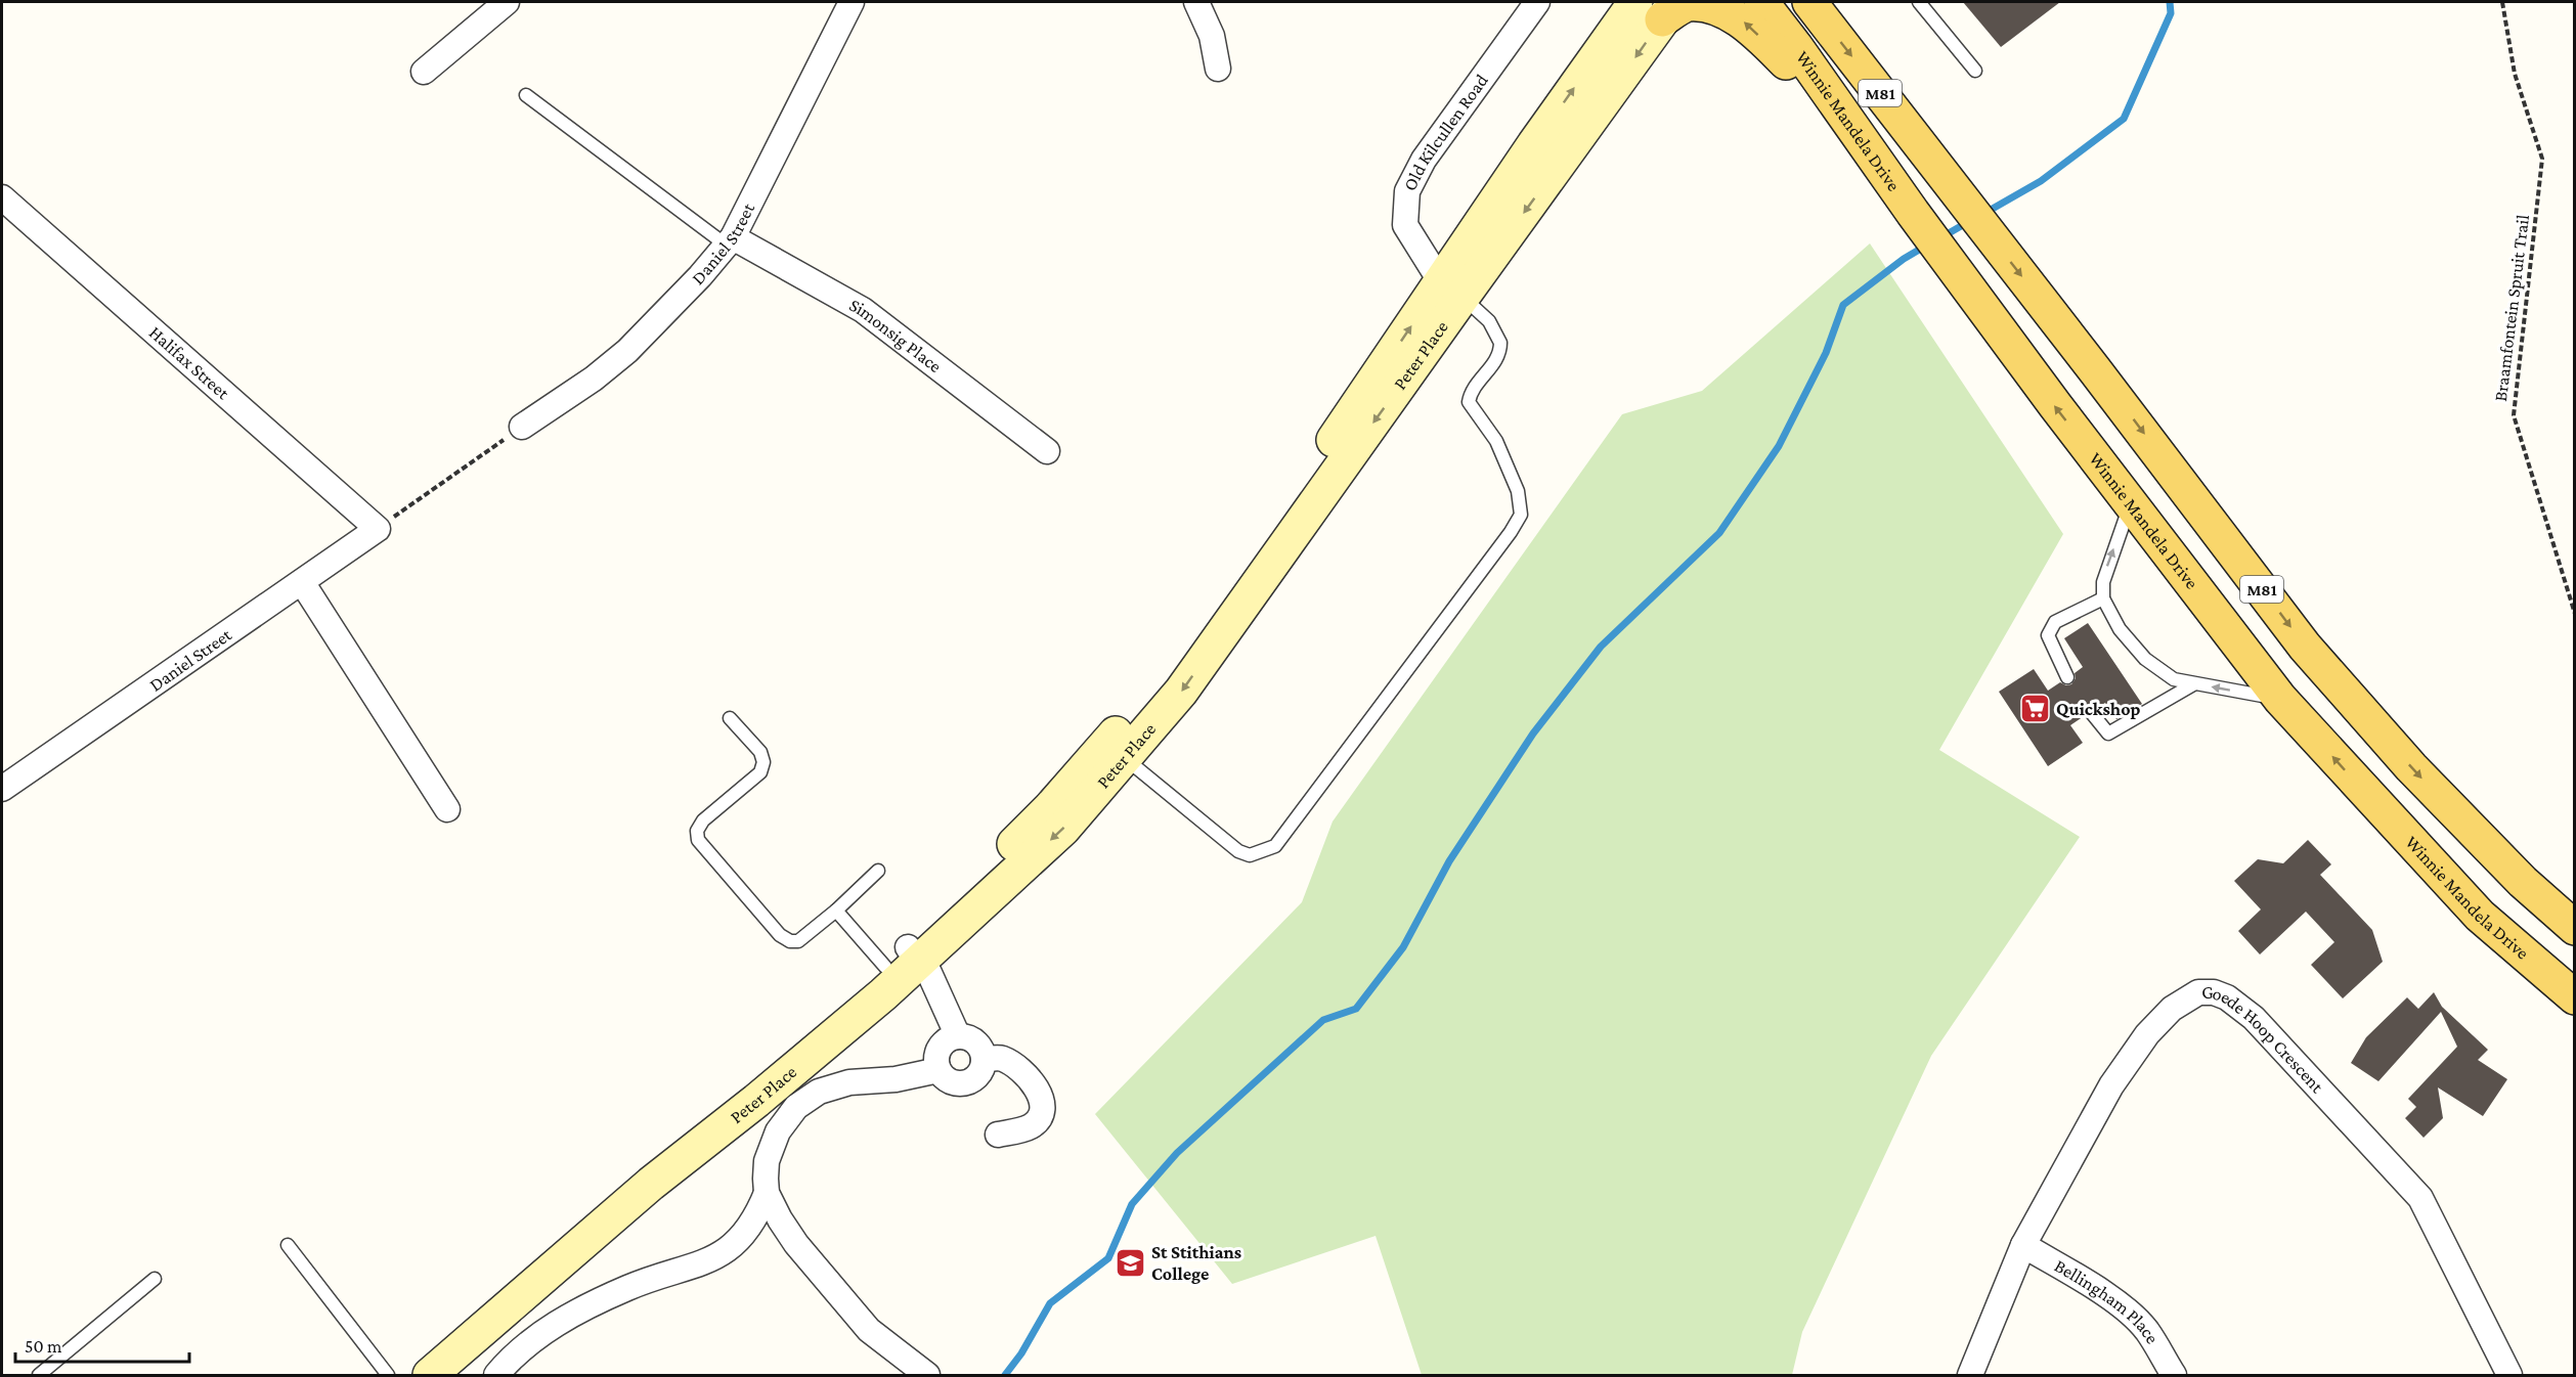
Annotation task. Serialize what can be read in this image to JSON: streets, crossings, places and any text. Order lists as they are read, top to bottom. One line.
{"streets":{"main road":["M81","Winnie Mandela Drive","Peter Place"],"street":["Old Kilcullen Road","Daniel Street","Simonsig Place","Halifax Street","Goede Hoop Crescent","Bellingham Place"],"path":["Braamfontein Spruit Trail"]},"crossings":[["Old Kilcullen Road","Peter Place"],["Daniel Street","Simonsig Place"],["Daniel Street","Halifax Street"],["Goede Hoop Crescent","Bellingham Place"]],"places":{"supermarket":["Quickshop"],"school or university":["St Stithians College"]},"scale_bar":"50 m"}
